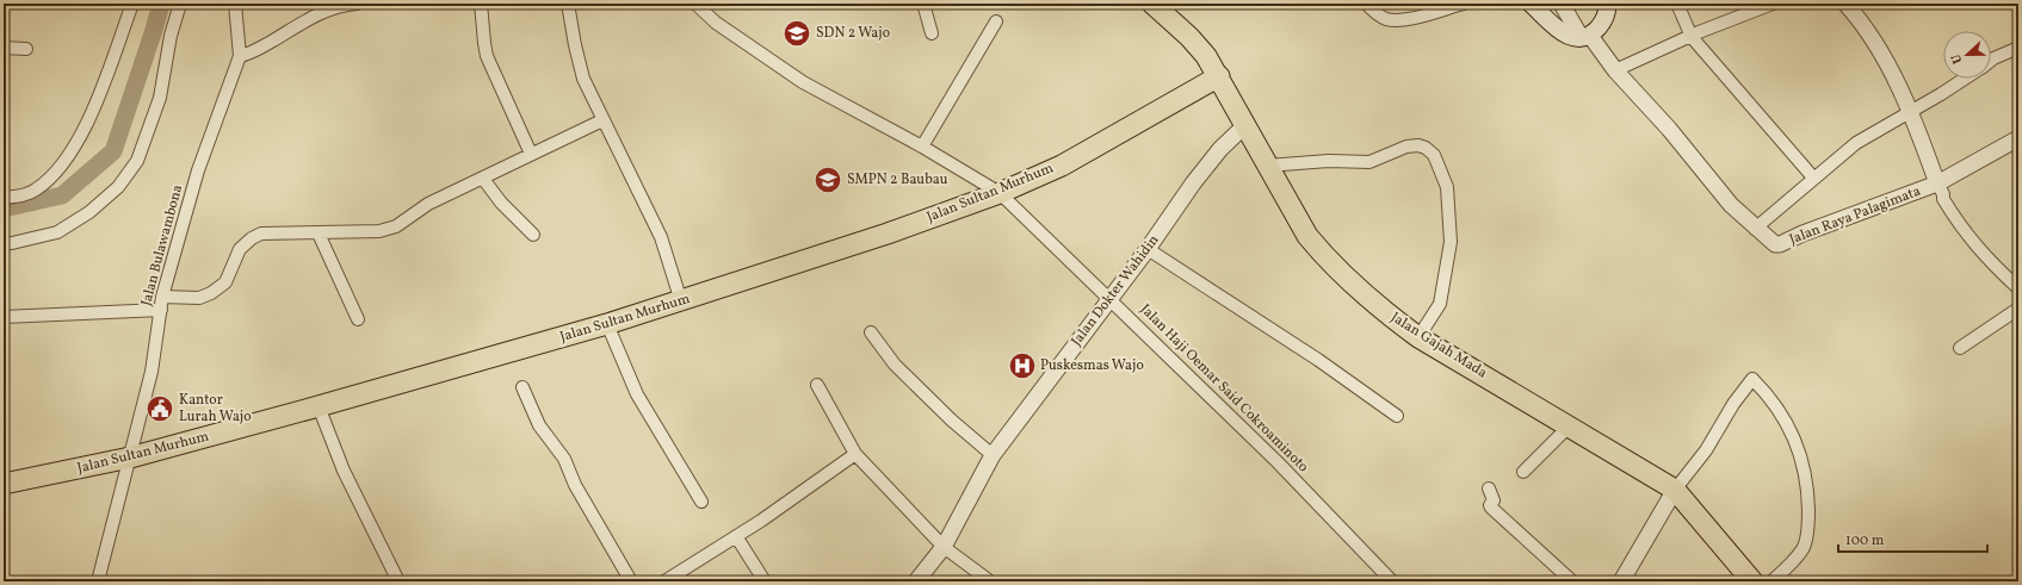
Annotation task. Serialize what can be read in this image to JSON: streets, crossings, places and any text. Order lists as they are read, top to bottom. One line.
{"streets":{"highway":["Jalan Sultan Murhum","Jalan Gajah Mada"],"street":["Jalan Raya Palagimata","Jalan Bulawambona","Jalan Dokter Wahidin","Jalan Haji Oemar Said Cokroaminoto"]},"crossings":[["Jalan Sultan Murhum","Jalan Bulawambona"],["Jalan Sultan Murhum","Jalan Gajah Mada"],["Jalan Sultan Murhum","Jalan Haji Oemar Said Cokroaminoto"],["Jalan Dokter Wahidin","Jalan Gajah Mada"],["Jalan Dokter Wahidin","Jalan Haji Oemar Said Cokroaminoto"]],"places":{"school or university":["SDN 2 Wajo","SMPN 2 Baubau"],"hospital":["Puskesmas Wajo"],"public building":["Kantor Lurah Wajo"]},"scale_bar":"100 m","north":"left"}
